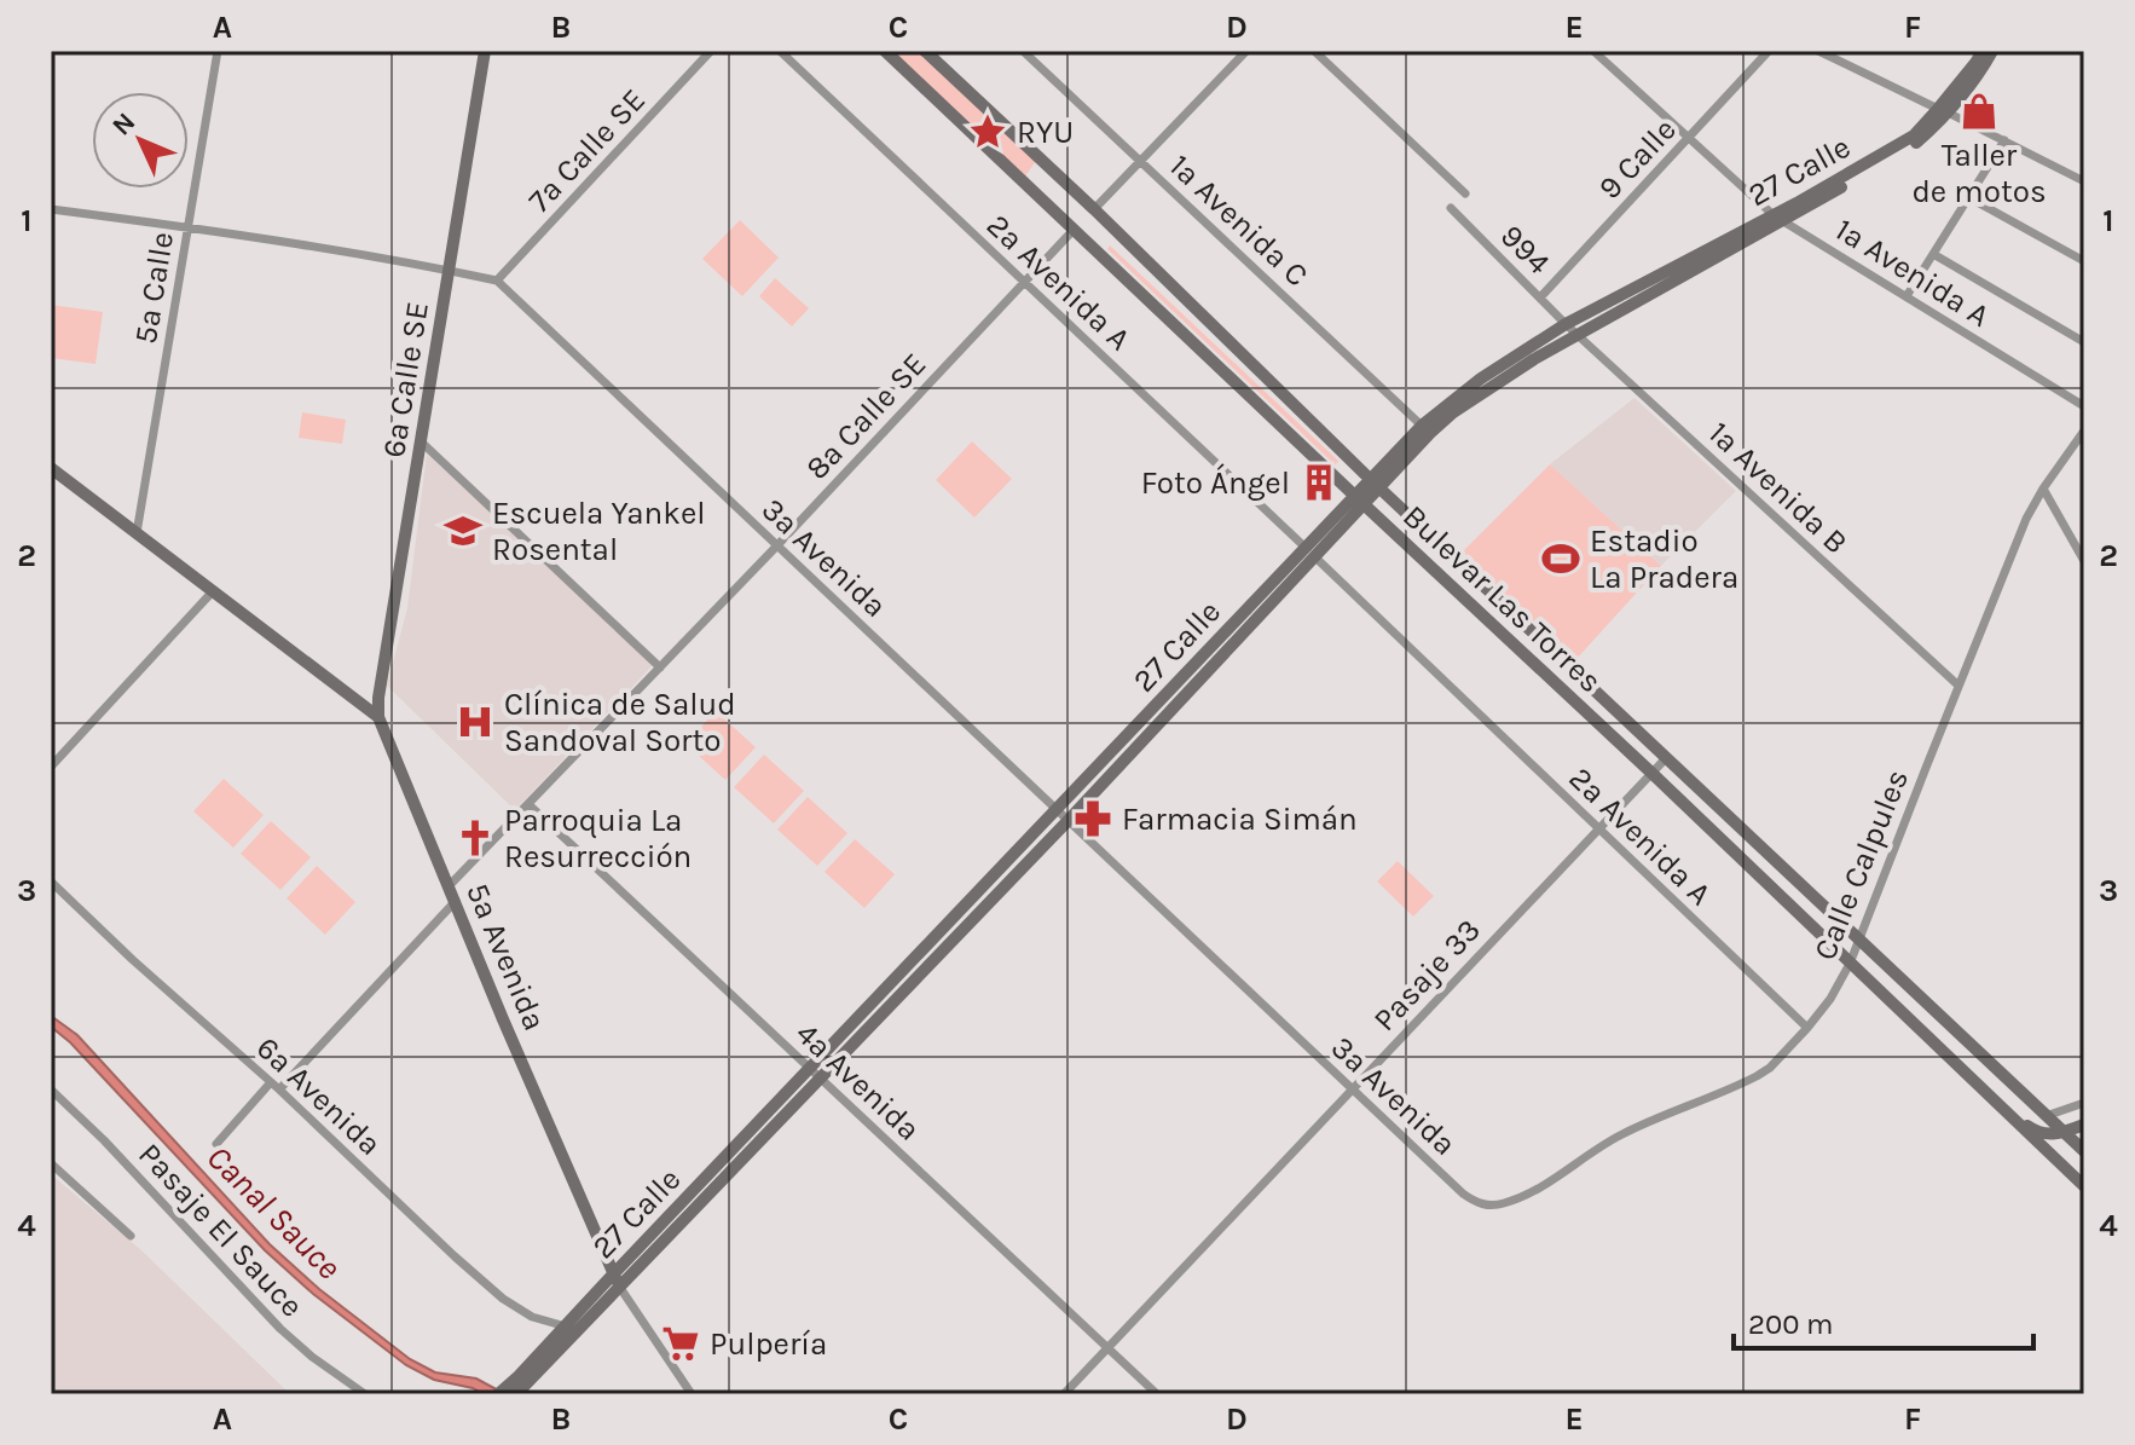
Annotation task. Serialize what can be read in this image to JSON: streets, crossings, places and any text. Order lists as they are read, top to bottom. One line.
{"streets":{"street":["7a Calle SE","9 Calle","27 Calle","1a Avenida C","994","1a Avenida A","2a Avenida A","5a Calle","6a Calle SE","8a Calle SE","1a Avenida B","3a Avenida","Bulevar Las Torres","Calle Calpules","5a Avenida","Pasaje 33","4a Avenida","6a Avenida","Pasaje El Sauce"]},"crossings":[["7a Calle SE","3a Avenida"],["9 Calle","994"],["9 Calle","1a Avenida A"],["27 Calle","1a Avenida C"],["27 Calle","994"],["27 Calle","1a Avenida A"],["27 Calle","2a Avenida A"],["27 Calle","1a Avenida B"],["27 Calle","3a Avenida"],["27 Calle","Bulevar Las Torres"],["27 Calle","5a Avenida"],["27 Calle","4a Avenida"],["27 Calle","6a Avenida"],["994","1a Avenida B"],["2a Avenida A","8a Calle SE"],["2a Avenida A","Calle Calpules"],["2a Avenida A","Pasaje 33"],["6a Calle SE","5a Avenida"],["8a Calle SE","3a Avenida"],["8a Calle SE","Bulevar Las Torres"],["8a Calle SE","5a Avenida"],["8a Calle SE","4a Avenida"],["1a Avenida B","Calle Calpules"],["3a Avenida","Calle Calpules"],["3a Avenida","Pasaje 33"],["Bulevar Las Torres","Calle Calpules"],["Bulevar Las Torres","Pasaje 33"],["Pasaje 33","4a Avenida"]],"water":["Canal Sauce"],"places":{"shop":["Taller de motos"],"place":["RYU"],"building":["Foto Ángel"],"school or university":["Escuela Yankel Rosental"],"sports":["Estadio La Pradera"],"hospital":["Clínica de Salud Sandoval Sorto"],"pharmacy":["Farmacia Simán"],"church":["Parroquia La Resurrección"],"supermarket":["Pulpería"]},"scale_bar":"200 m","north":"top left","grid":{"columns":["A","B","C","D","E","F"],"rows":["1","2","3","4"]}}
